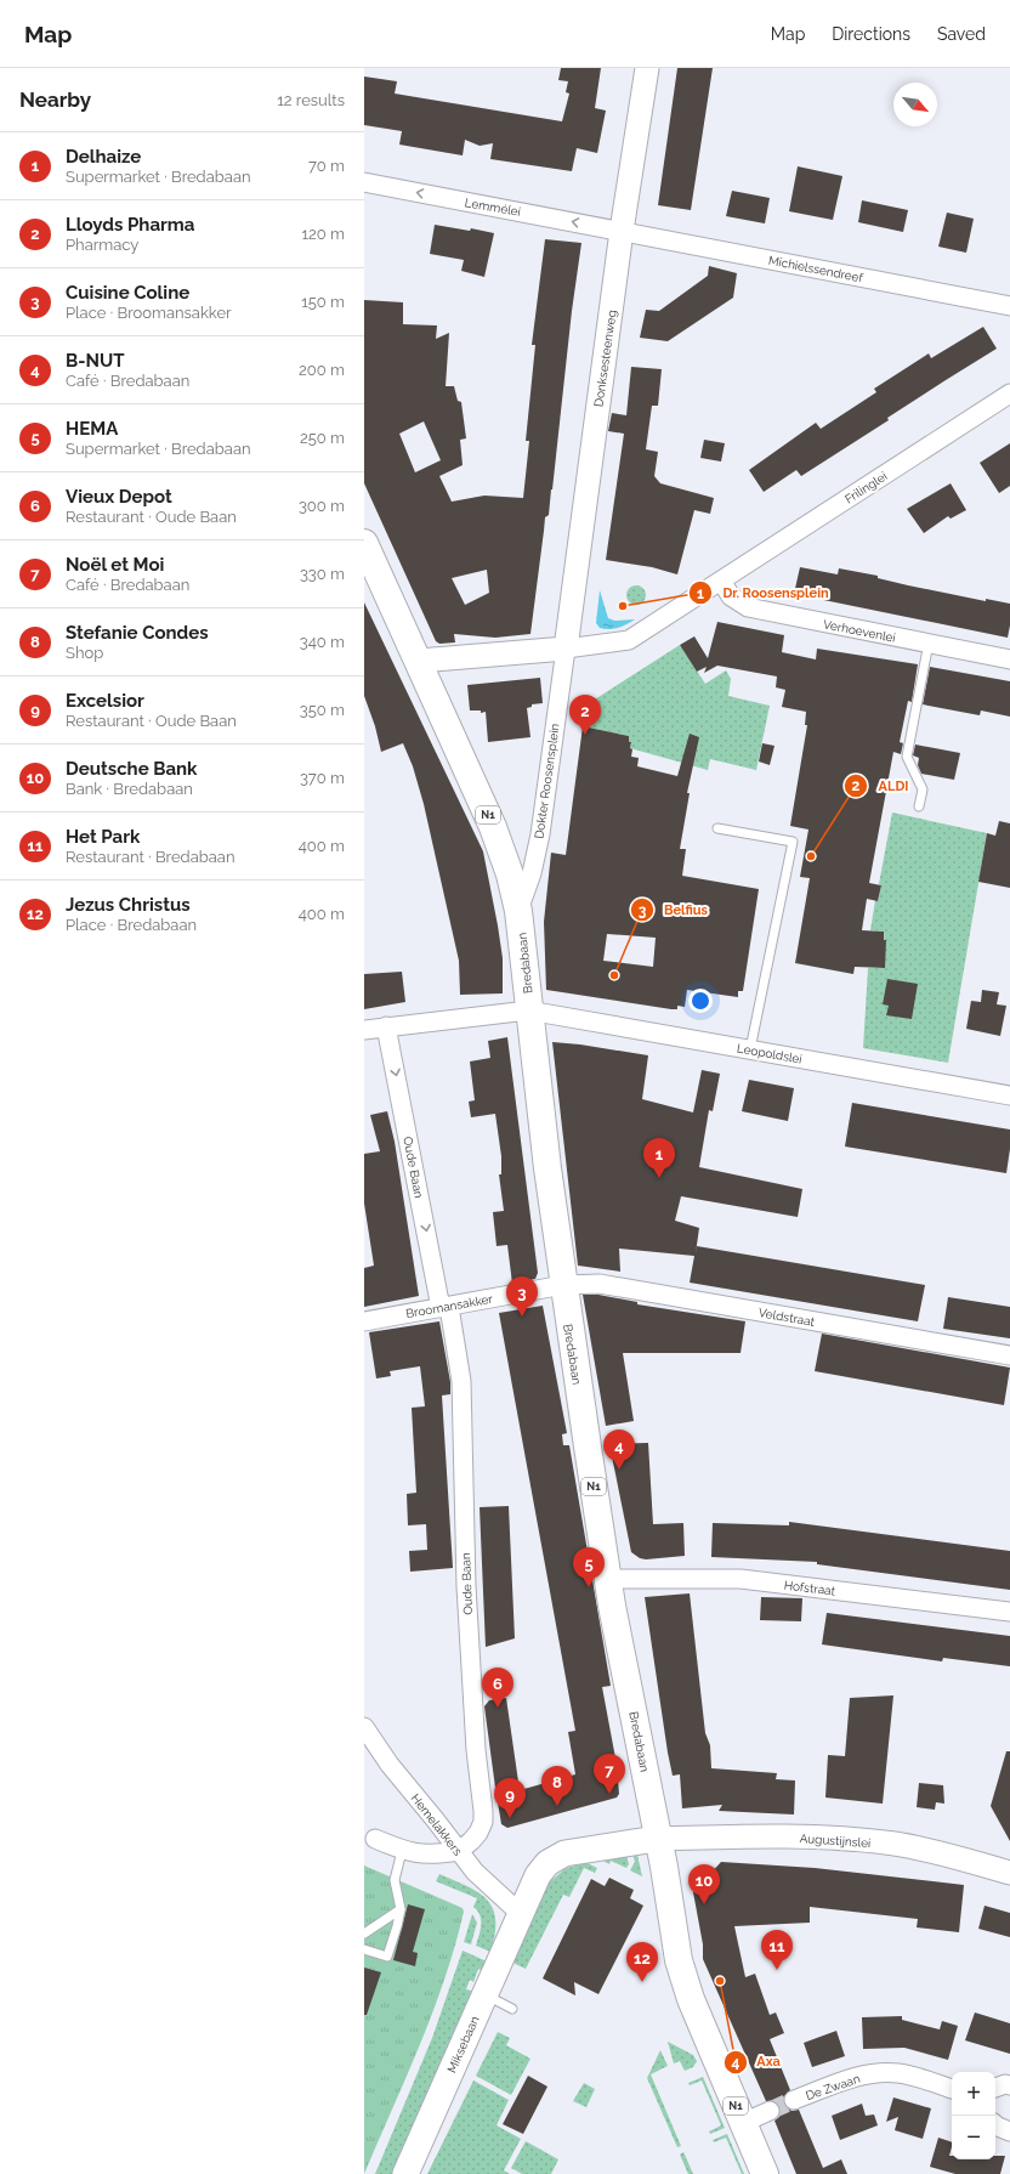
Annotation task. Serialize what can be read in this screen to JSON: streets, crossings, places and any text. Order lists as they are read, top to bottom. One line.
{"streets":{"main road":["N1","Bredabaan","Miksebaan"],"street":["Lemmélei","Michielssendreef","Donksesteenweg","Frilinglei","Verhoevenlei","Dokter Roosensplein","Leopoldslei","Oude Baan","Broomansakker","Veldstraat","Hofstraat","Hemelakkers","Augustijnslei","De Zwaan"]},"crossings":[["Lemmélei","Michielssendreef"],["Lemmélei","Donksesteenweg"],["Michielssendreef","Donksesteenweg"],["Donksesteenweg","Dokter Roosensplein"],["Frilinglei","Verhoevenlei"],["Dokter Roosensplein","Bredabaan"],["Bredabaan","Leopoldslei"],["Bredabaan","Broomansakker"],["Bredabaan","Veldstraat"],["Bredabaan","Hofstraat"],["Bredabaan","Augustijnslei"],["Bredabaan","Miksebaan"],["Oude Baan","Broomansakker"],["Oude Baan","Hemelakkers"],["Broomansakker","Veldstraat"],["Hemelakkers","Miksebaan"],["Augustijnslei","Miksebaan"]],"one_way":["Lemmélei"],"places":["Dr. Roosensplein","ALDI","Belfius","Axa"],"north":"bottom right","page":{"header":"Map","nav":["Map","Directions","Saved"],"heading":["Nearby","12 results"],"list":[{"mark":"1","name":"Delhaize","note":"Supermarket · Bredabaan","value":"70 m"},{"mark":"2","name":"Lloyds Pharma","note":"Pharmacy","value":"120 m"},{"mark":"3","name":"Cuisine Coline","note":"Place · Broomansakker","value":"150 m"},{"mark":"4","name":"B-NUT","note":"Café · Bredabaan","value":"200 m"},{"mark":"5","name":"HEMA","note":"Supermarket · Bredabaan","value":"250 m"},{"mark":"6","name":"Vieux Depot","note":"Restaurant · Oude Baan","value":"300 m"},{"mark":"7","name":"Noël et Moi","note":"Café · Bredabaan","value":"330 m"},{"mark":"8","name":"Stefanie Condes","note":"Shop","value":"340 m"},{"mark":"9","name":"Excelsior","note":"Restaurant · Oude Baan","value":"350 m"},{"mark":"10","name":"Deutsche Bank","note":"Bank · Bredabaan","value":"370 m"},{"mark":"11","name":"Het Park","note":"Restaurant · Bredabaan","value":"400 m"},{"mark":"12","name":"Jezus Christus","note":"Place · Bredabaan","value":"400 m"}],"pins":["2","1","3","4","5","6","7","8","9","10","11","12"],"map_buttons":["+","−"]}}
